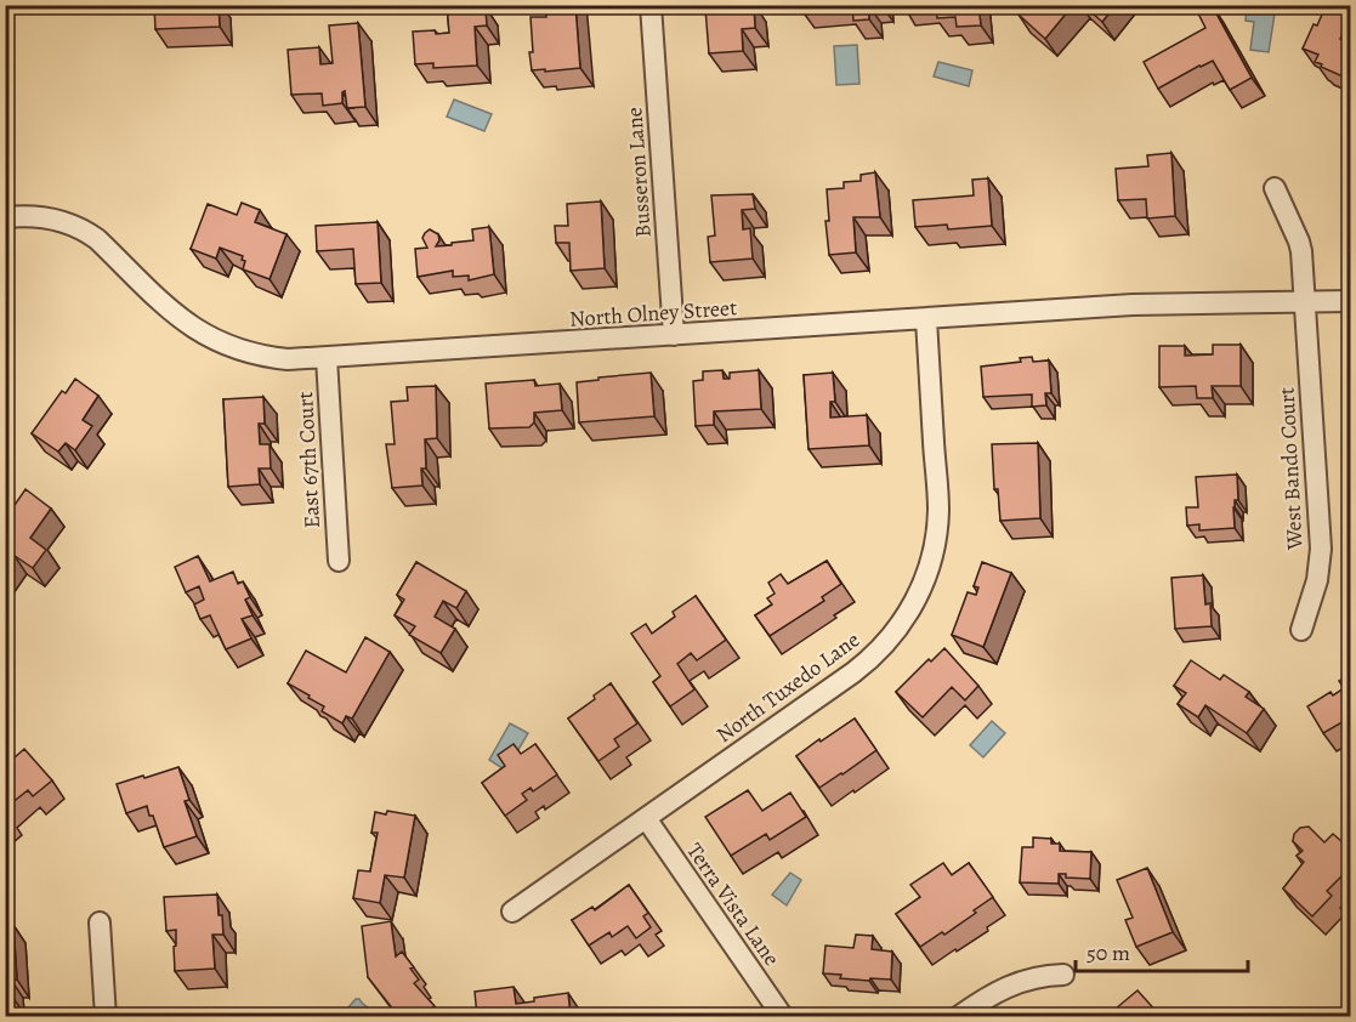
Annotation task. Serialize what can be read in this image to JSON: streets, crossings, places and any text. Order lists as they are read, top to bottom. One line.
{"streets":{"street":["Busseron Lane","North Olney Street","East 67th Court","West Bando Court","North Tuxedo Lane","Terra Vista Lane"]},"crossings":[["Busseron Lane","North Olney Street"],["North Olney Street","East 67th Court"],["North Olney Street","West Bando Court"],["North Olney Street","North Tuxedo Lane"],["North Tuxedo Lane","Terra Vista Lane"]],"scale_bar":"50 m"}
